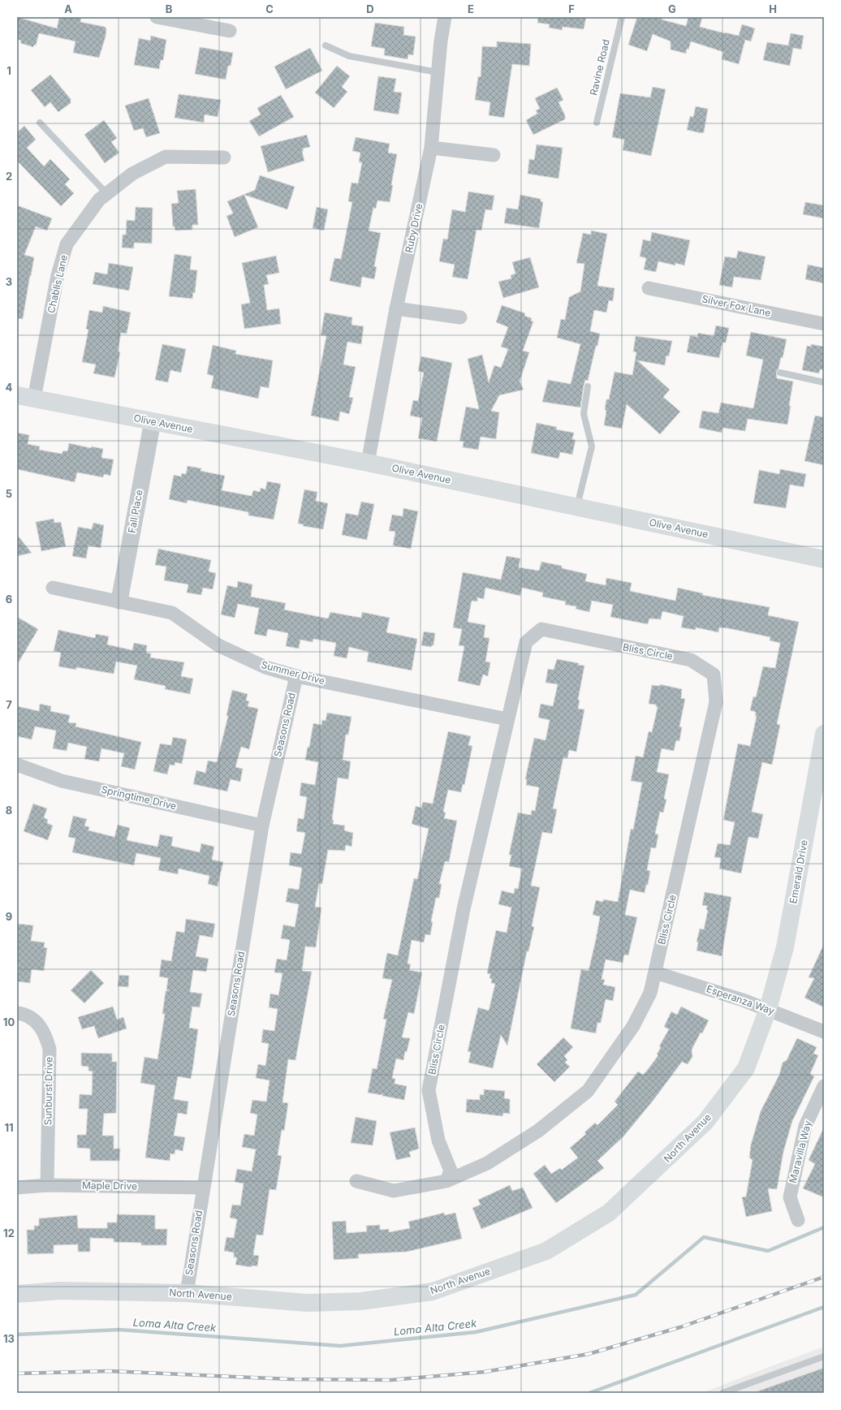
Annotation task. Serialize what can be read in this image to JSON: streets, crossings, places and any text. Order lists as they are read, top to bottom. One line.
{"streets":{"main road":["Olive Avenue","Emerald Drive","North Avenue"],"street":["Ruby Drive","Chablis Lane","Silver Fox Lane","Fall Place","Bliss Circle","Summer Drive","Seasons Road","Springtime Drive","Esperanza Way","Sunburst Drive","Maravilla Way","Maple Drive"],"lane":["Ravine Road"]},"crossings":[["Ruby Drive","Olive Avenue"],["Chablis Lane","Olive Avenue"],["Olive Avenue","Fall Place"],["Fall Place","Summer Drive"],["Bliss Circle","Summer Drive"],["Bliss Circle","Esperanza Way"],["Summer Drive","Seasons Road"],["Seasons Road","Springtime Drive"],["Seasons Road","North Avenue"],["Seasons Road","Maple Drive"],["Emerald Drive","Esperanza Way"],["Emerald Drive","North Avenue"],["Esperanza Way","North Avenue"],["Sunburst Drive","Maple Drive"]],"water":["Loma Alta Creek"],"grid":{"columns":["A","B","C","D","E","F","G","H"],"rows":["1","2","3","4","5","6","7","8","9","10","11","12","13"]}}
